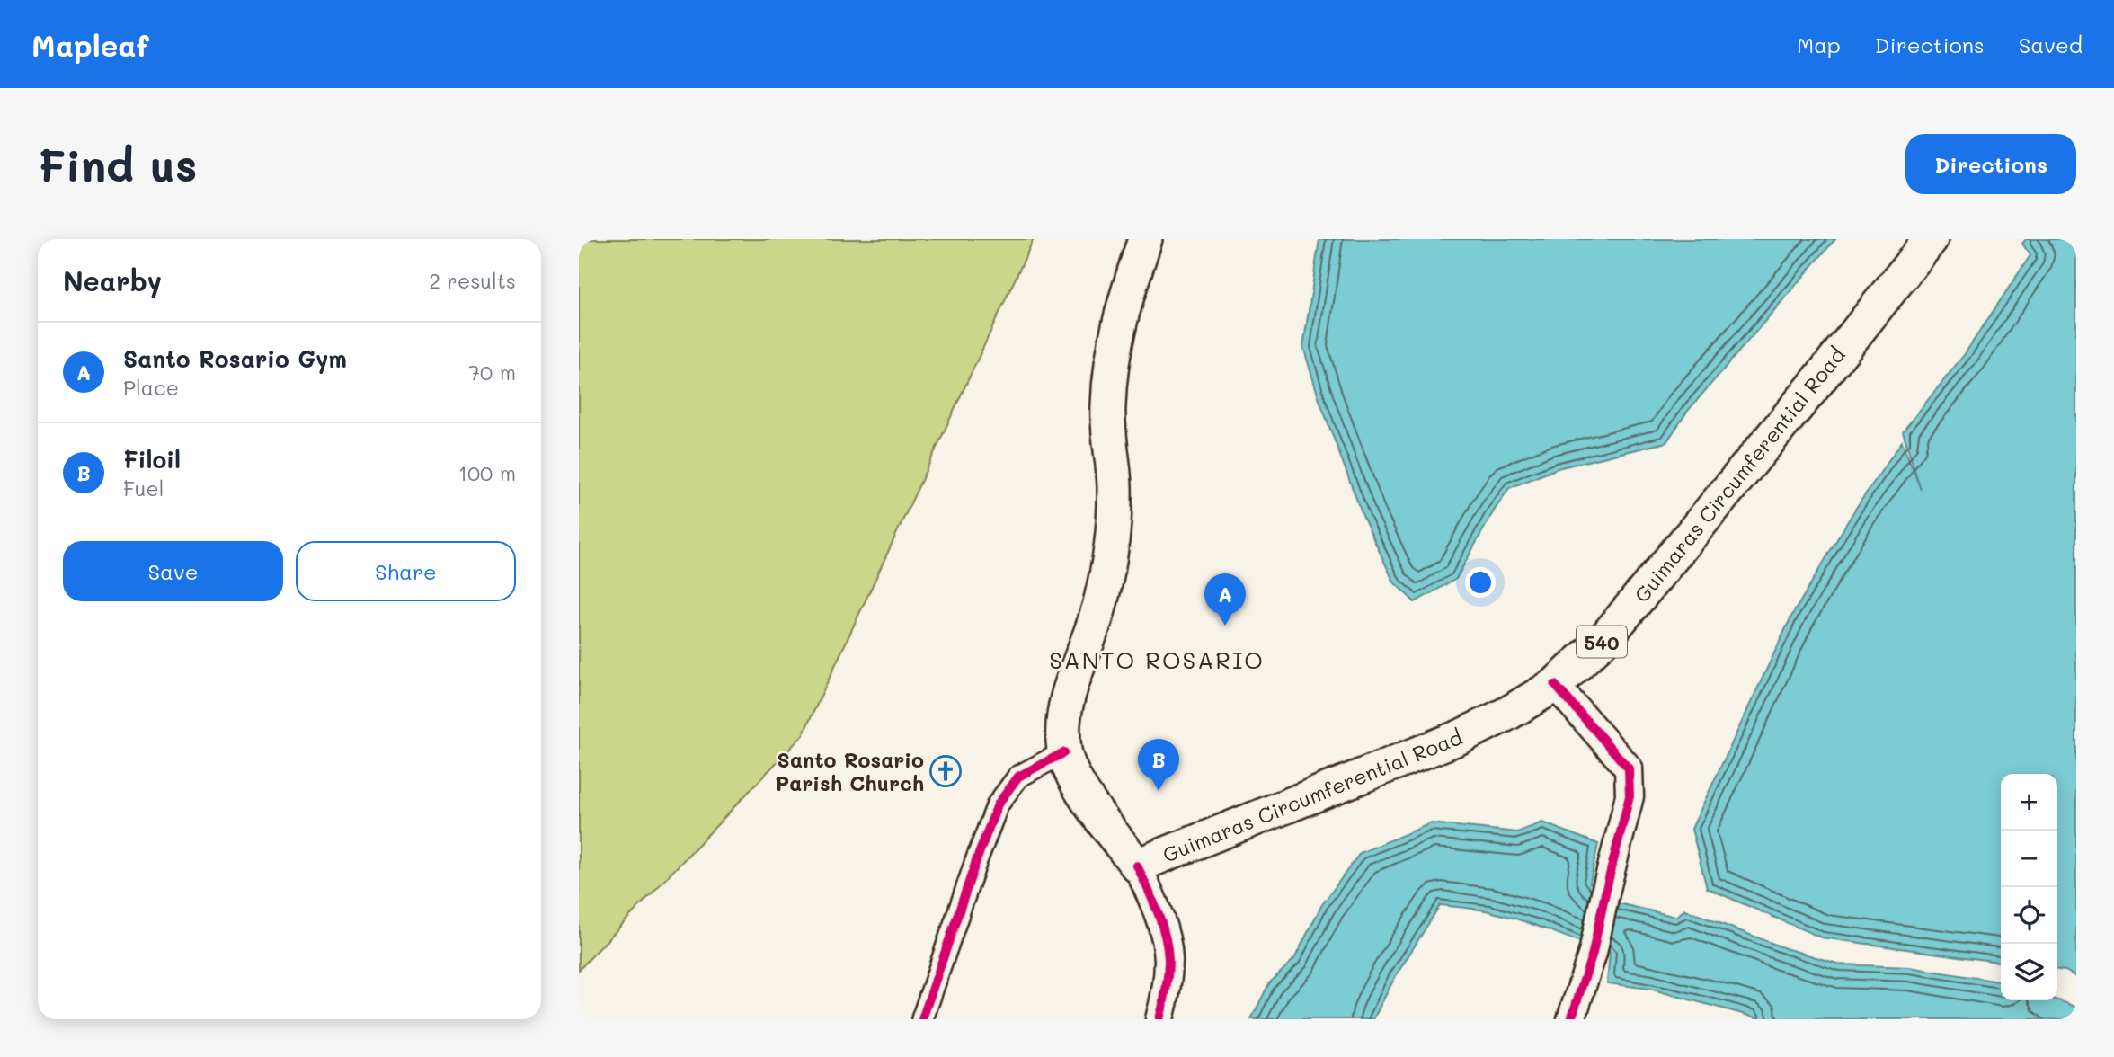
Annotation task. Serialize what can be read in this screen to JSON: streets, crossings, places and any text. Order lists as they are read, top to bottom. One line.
{"streets":{"main road":["Guimaras Circumferential Road","540"]},"districts":["SANTO ROSARIO"],"places":{"church":["Santo Rosario Parish Church"]},"page":{"header":"Mapleaf","nav":["Map","Directions","Saved"],"buttons":["Directions",["Save","Share"]],"title":"Find us","heading":["Nearby","2 results"],"list":[{"mark":"A","name":"Santo Rosario Gym","note":"Place","value":"70 m"},{"mark":"B","name":"Filoil","note":"Fuel","value":"100 m"}],"pins":["A","B"],"map_buttons":["+","−"]}}
